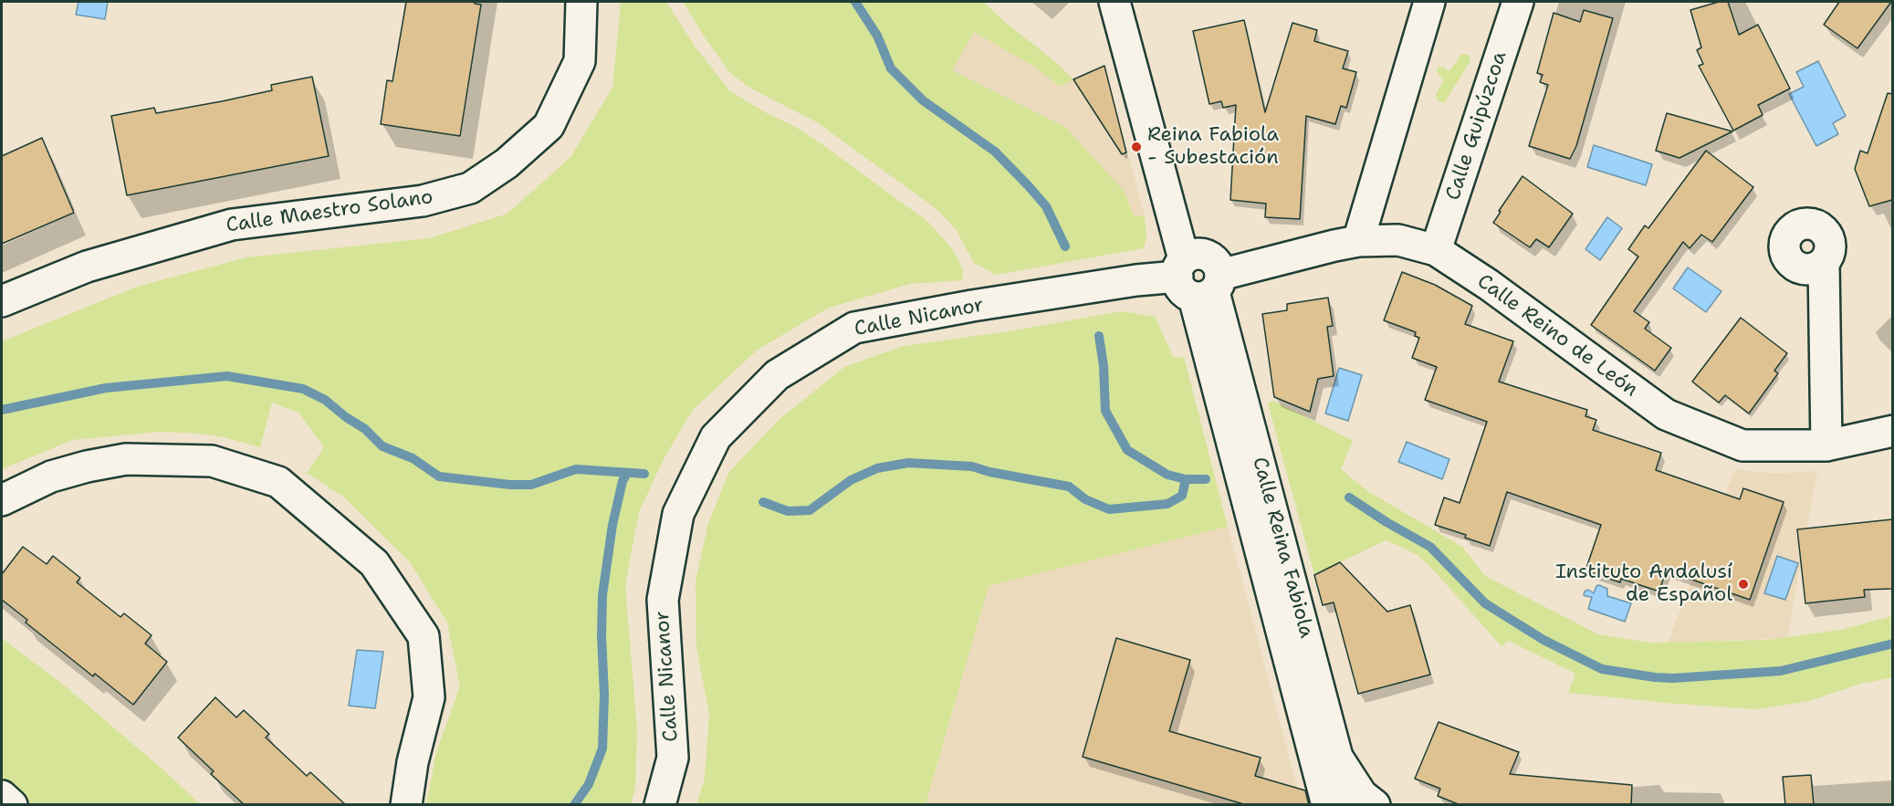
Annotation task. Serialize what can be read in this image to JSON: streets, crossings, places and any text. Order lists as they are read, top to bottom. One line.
{"streets":{"street":["Calle Guipúzcoa","Calle Maestro Solano","Calle Nicanor","Calle Reino de León","Calle Reina Fabiola"]},"crossings":[["Calle Guipúzcoa","Calle Reino de León"],["Calle Nicanor","Calle Reino de León"],["Calle Nicanor","Calle Reina Fabiola"],["Calle Reino de León","Calle Reina Fabiola"]],"places":["Reina Fabiola - Subestación","Instituto Andalusí de Español"]}
